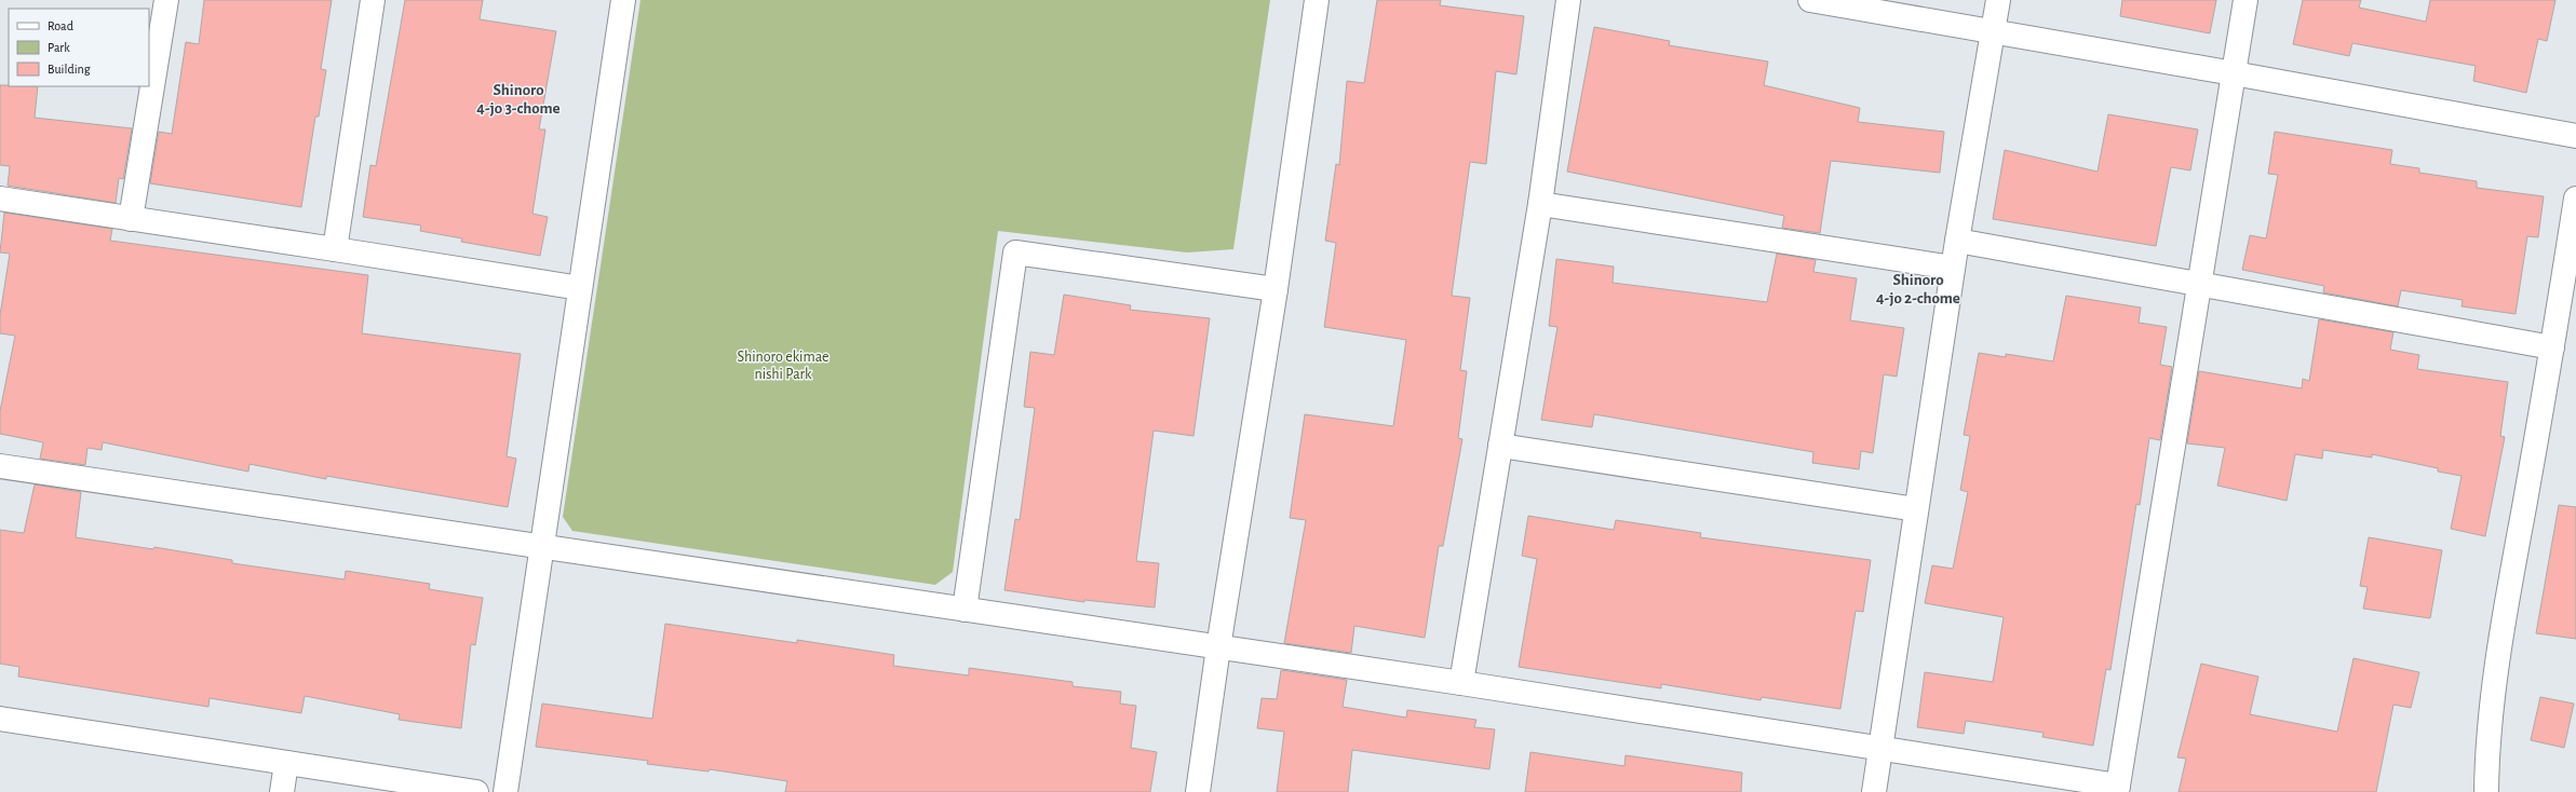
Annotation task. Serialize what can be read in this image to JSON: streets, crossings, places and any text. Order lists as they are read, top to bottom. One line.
{"districts":["Shinoro 4-jo 3-chome","Shinoro 4-jo 2-chome"],"parks":["Shinoro ekimae nishi Park"],"legend":["Road","Park","Building"]}
